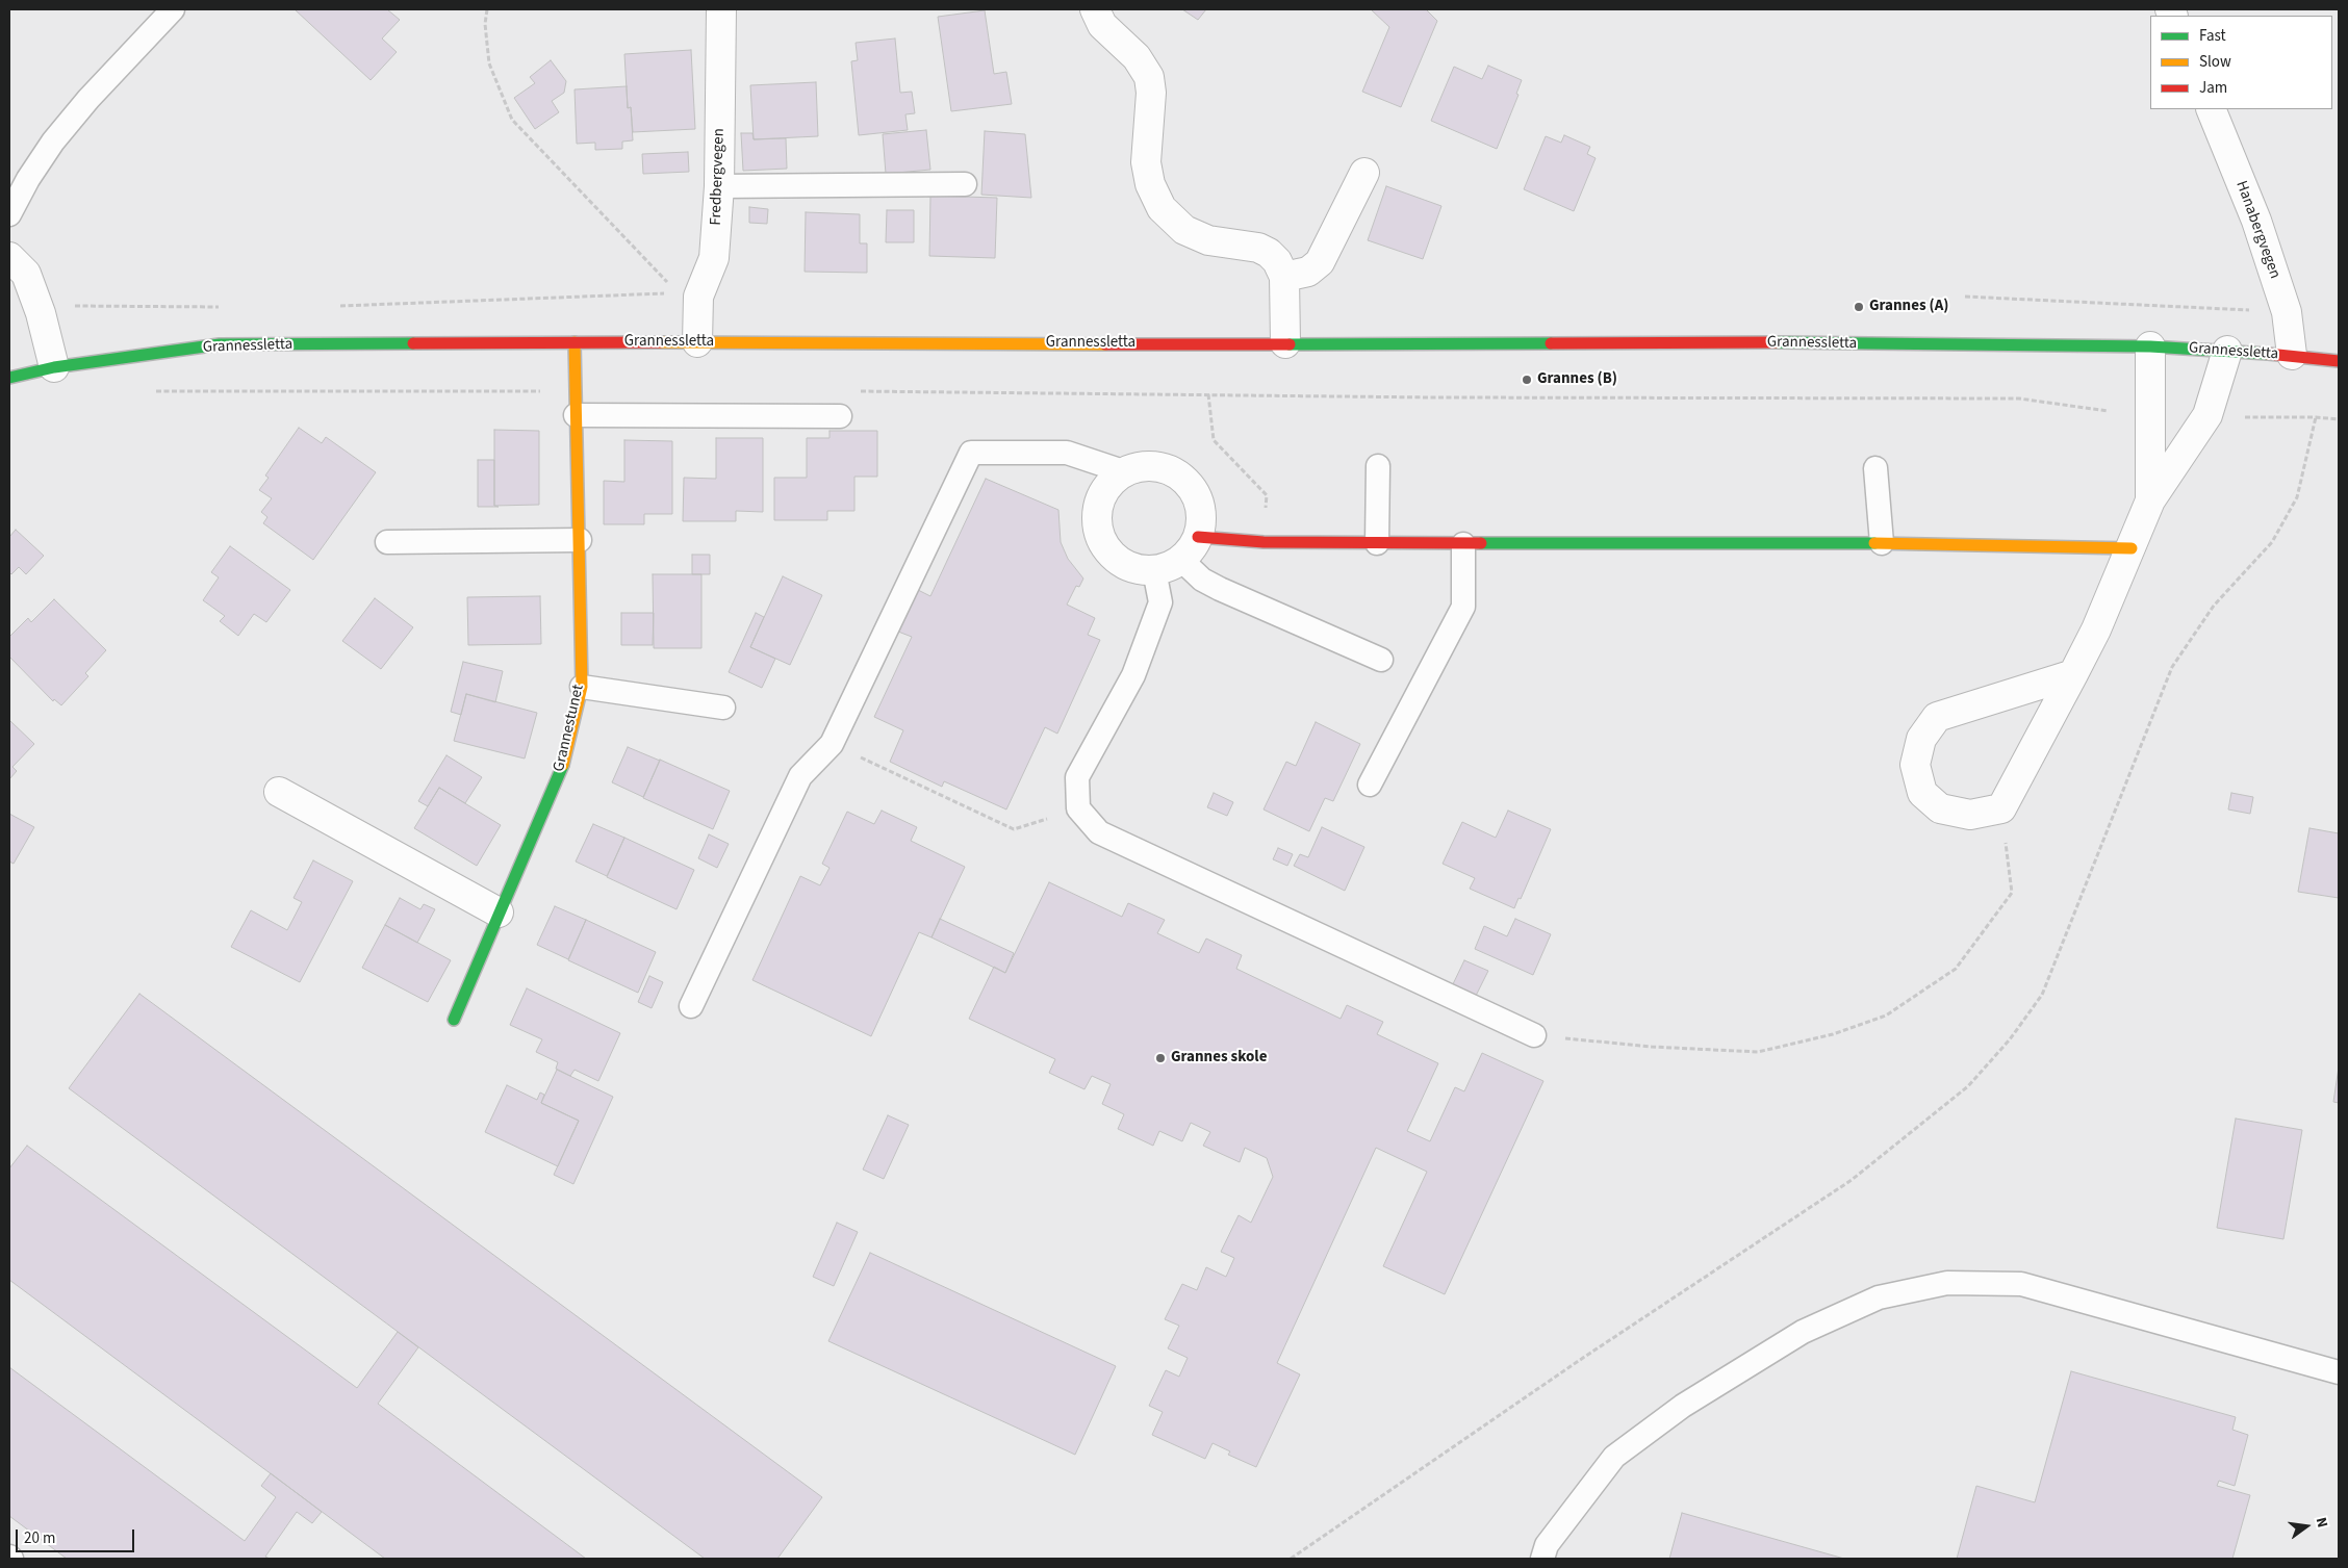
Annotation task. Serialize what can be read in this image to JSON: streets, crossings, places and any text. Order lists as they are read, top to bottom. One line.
{"streets":{"main road":["Grannessletta","Grannestunet"],"street":["Fredbergvegen","Hanabergvegen"]},"crossings":[["Fredbergvegen","Grannessletta"],["Hanabergvegen","Grannessletta"],["Grannessletta","Grannestunet"]],"places":["Grannes (A)","Grannes (B)","Grannes skole"],"legend":["Fast","Slow","Jam"],"scale_bar":"20 m","north":"right"}
